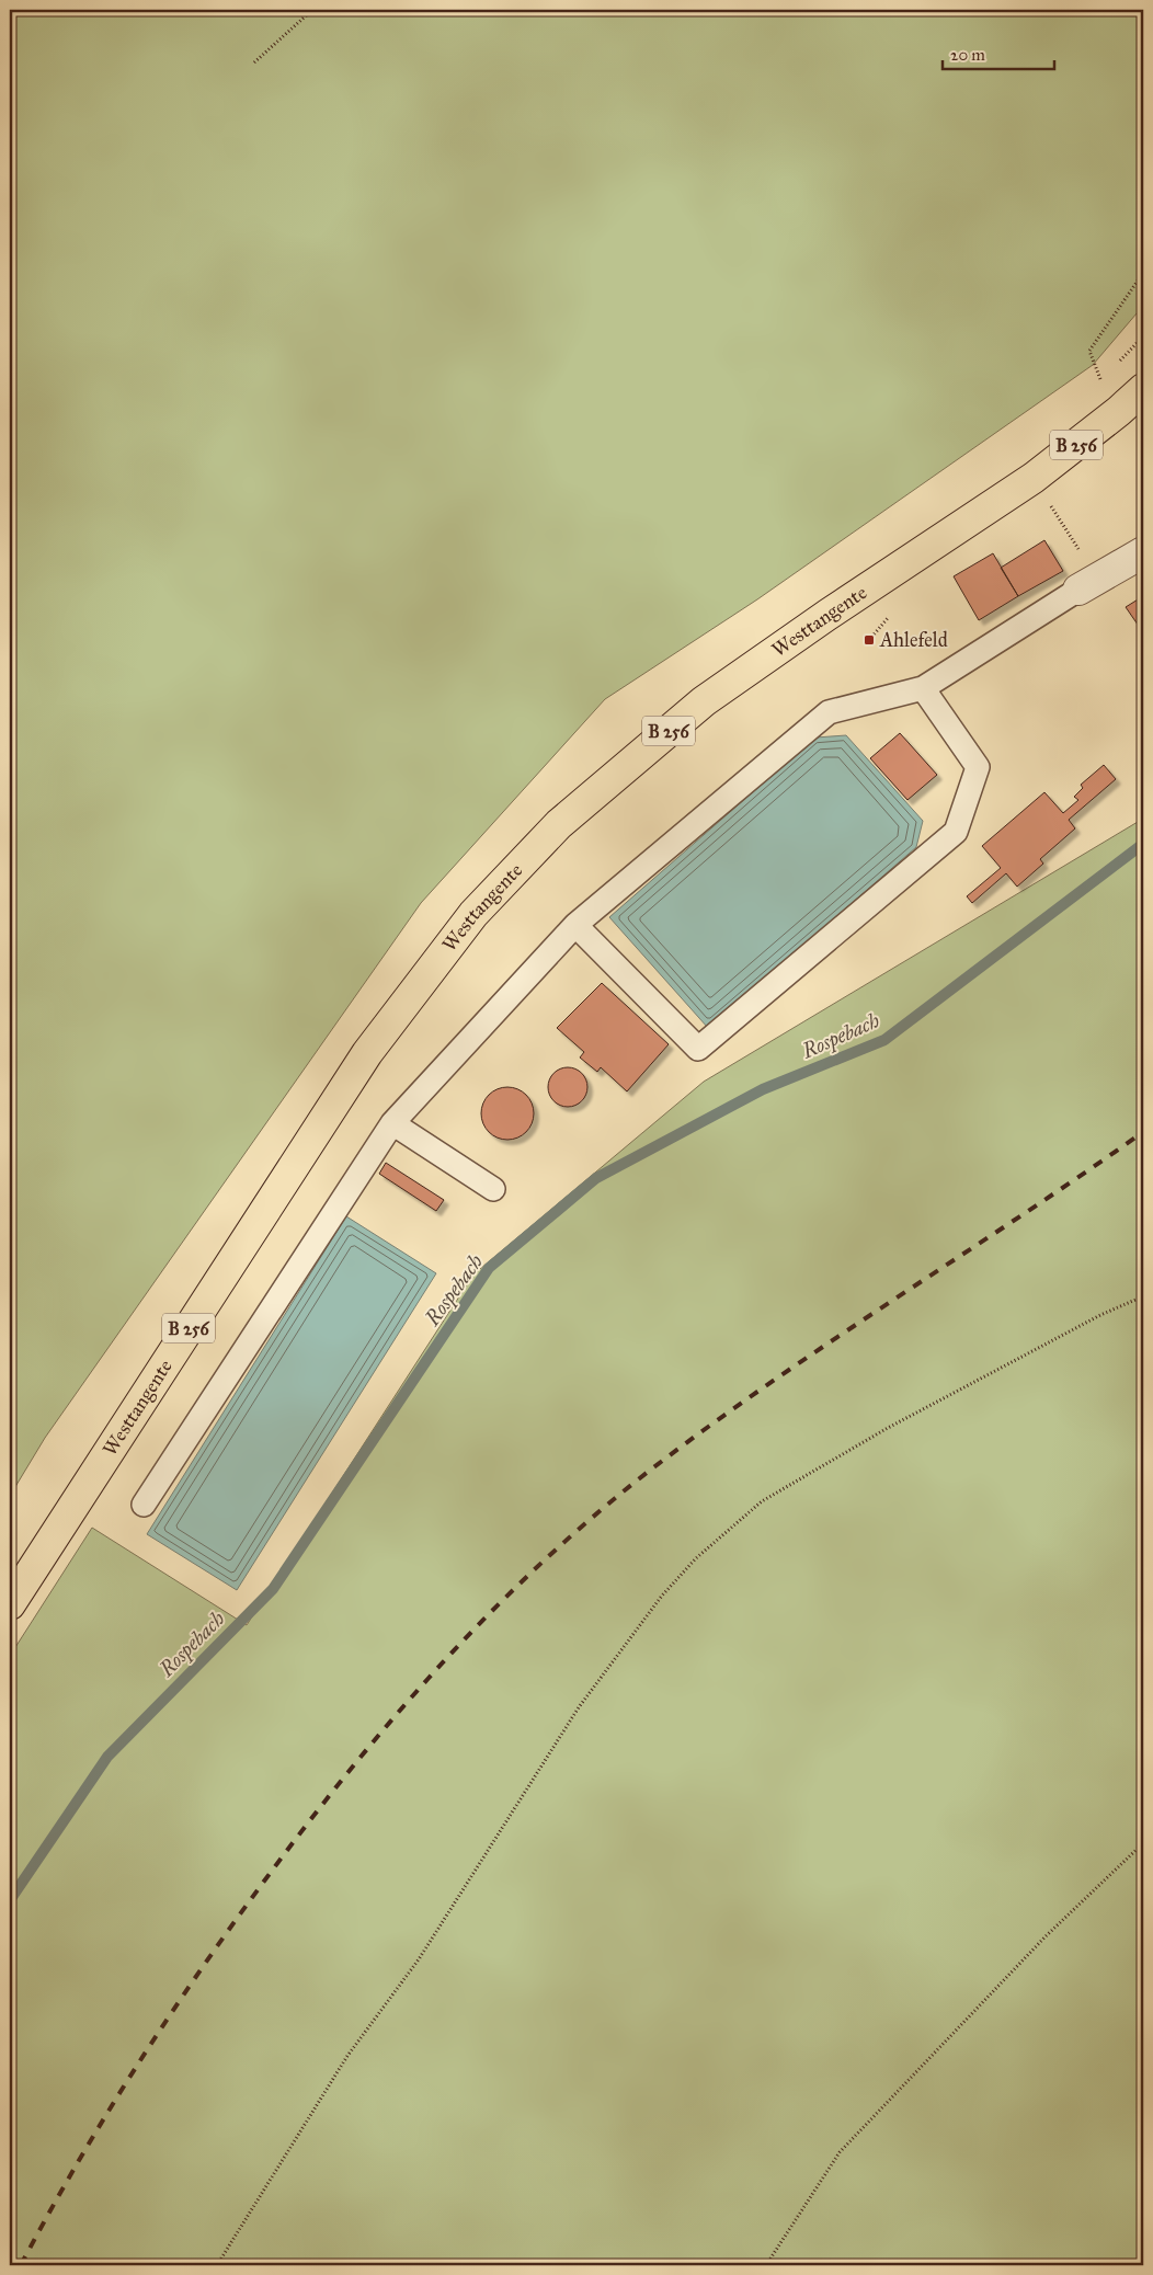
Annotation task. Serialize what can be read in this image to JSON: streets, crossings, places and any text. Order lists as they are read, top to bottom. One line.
{"streets":{"main road":["B 256","Westtangente"]},"water":["Rospebach"],"places":{"transit":["Ahlefeld"]},"scale_bar":"20 m"}
